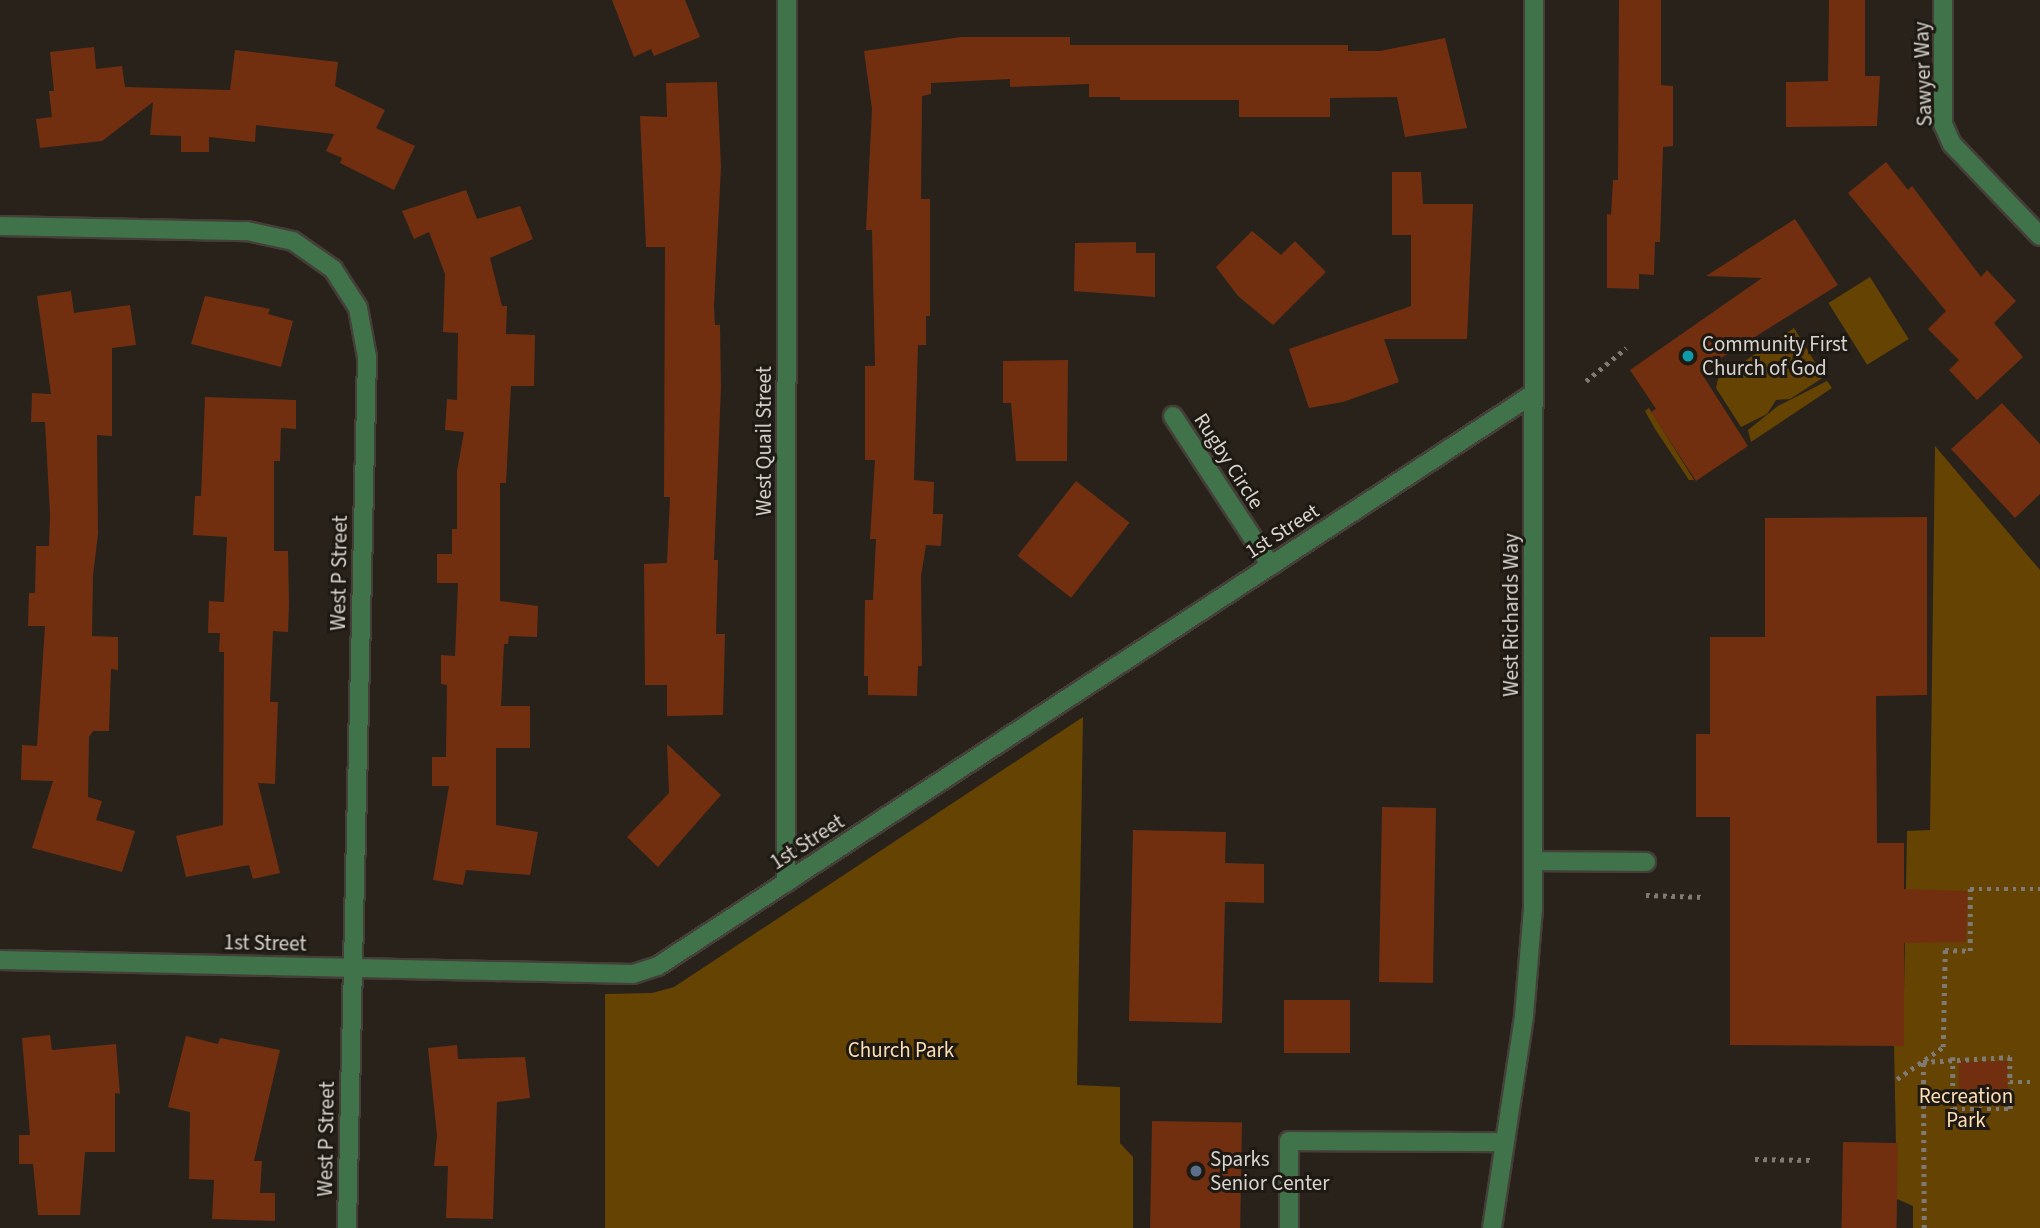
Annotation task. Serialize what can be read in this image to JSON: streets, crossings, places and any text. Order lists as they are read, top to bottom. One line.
{"streets":{"street":["Sawyer Way","West Quail Street","Rugby Circle","1st Street","West P Street","West Richards Way"]},"crossings":[["West Quail Street","1st Street"],["Rugby Circle","1st Street"],["1st Street","West P Street"],["1st Street","West Richards Way"]],"parks":["Church Park","Recreation Park"],"places":["Community First Church of God","Sparks Senior Center"]}
